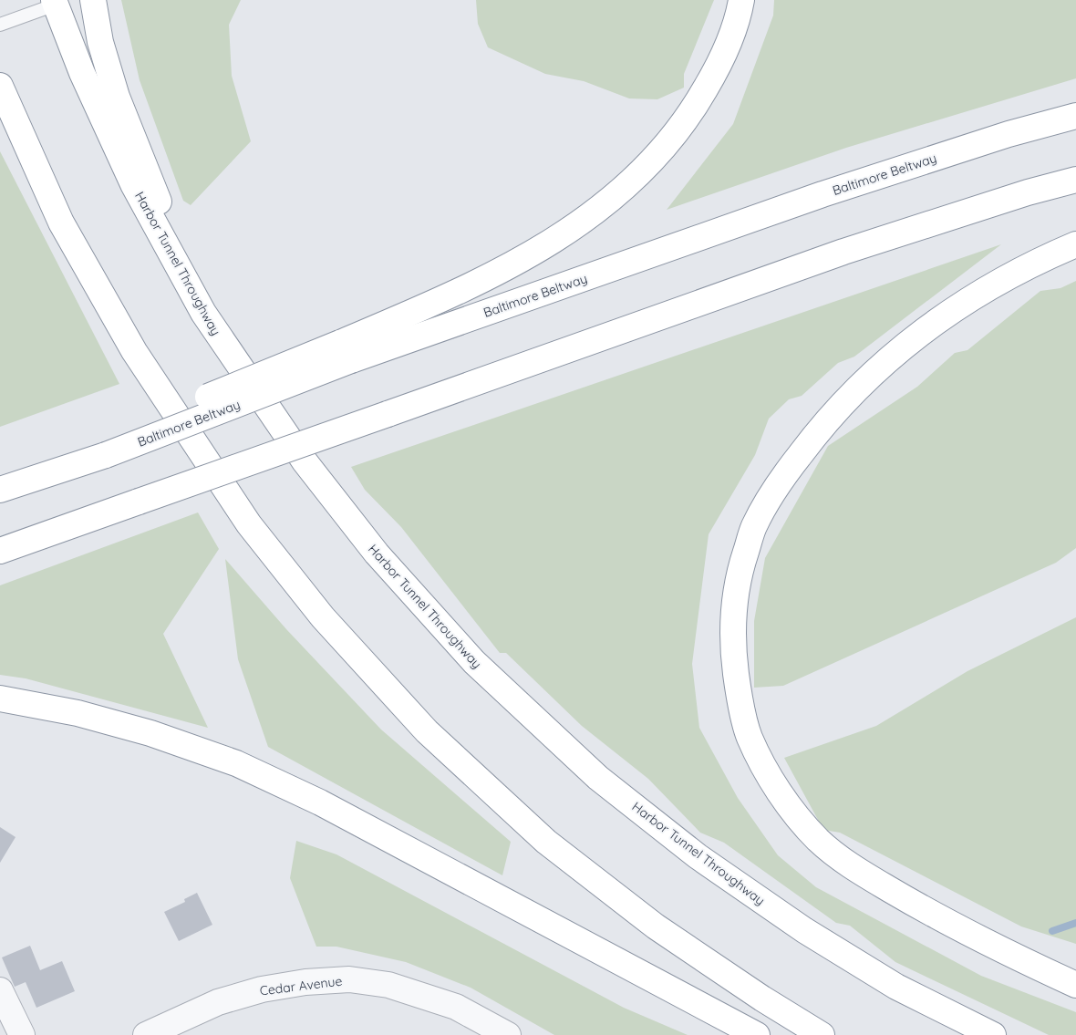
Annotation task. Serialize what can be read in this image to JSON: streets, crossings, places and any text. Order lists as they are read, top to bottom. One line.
{"streets":{"highway":["Baltimore Beltway","Harbor Tunnel Throughway"],"street":["Cedar Avenue"]}}
